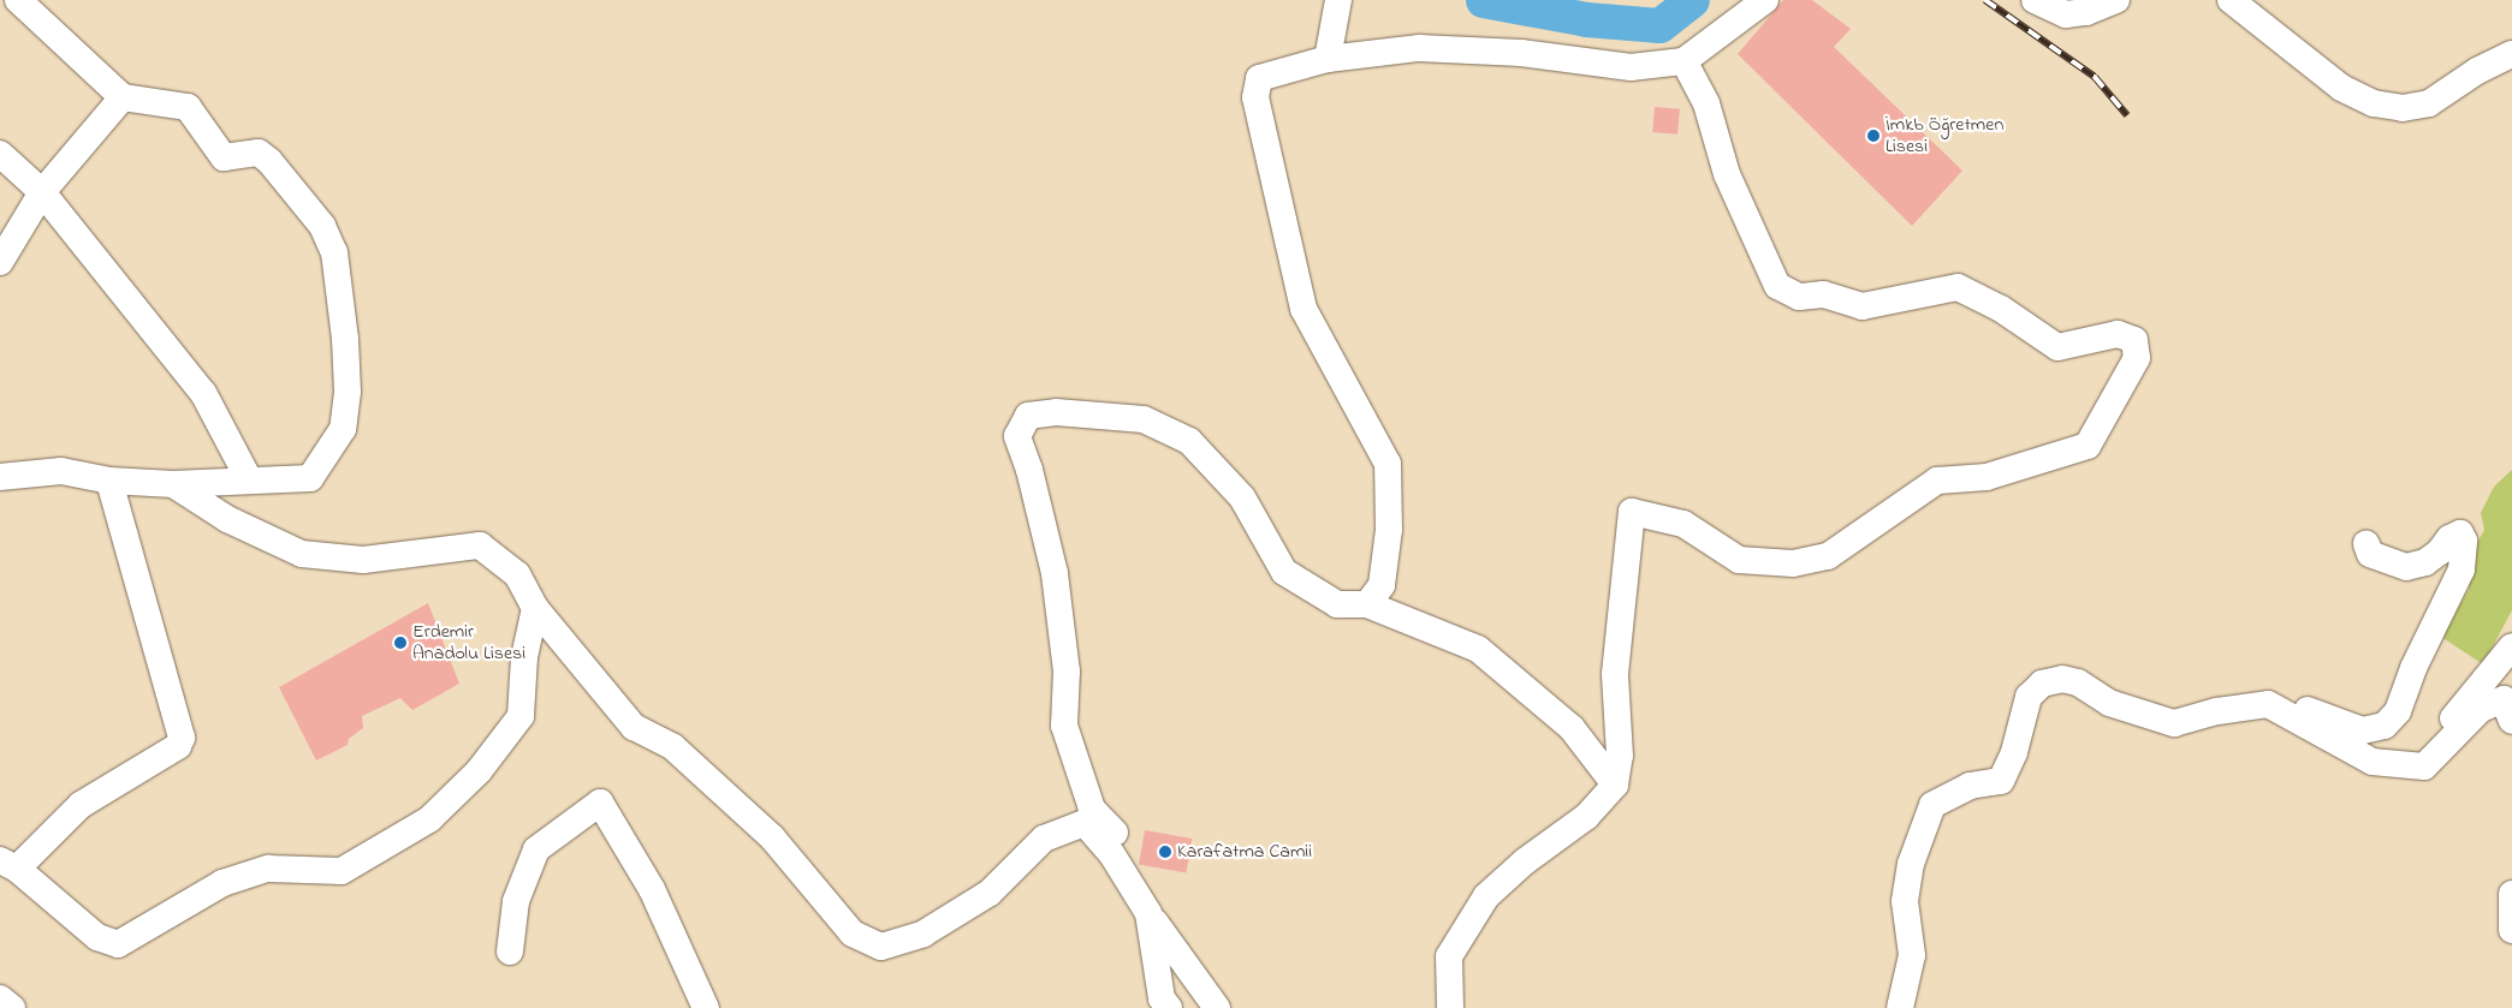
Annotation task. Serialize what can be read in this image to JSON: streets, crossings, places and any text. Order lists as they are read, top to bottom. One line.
{"places":["İmkb Öğretmen Lisesi","Erdemir Anadolu Lisesi","Karafatma Camii"]}
